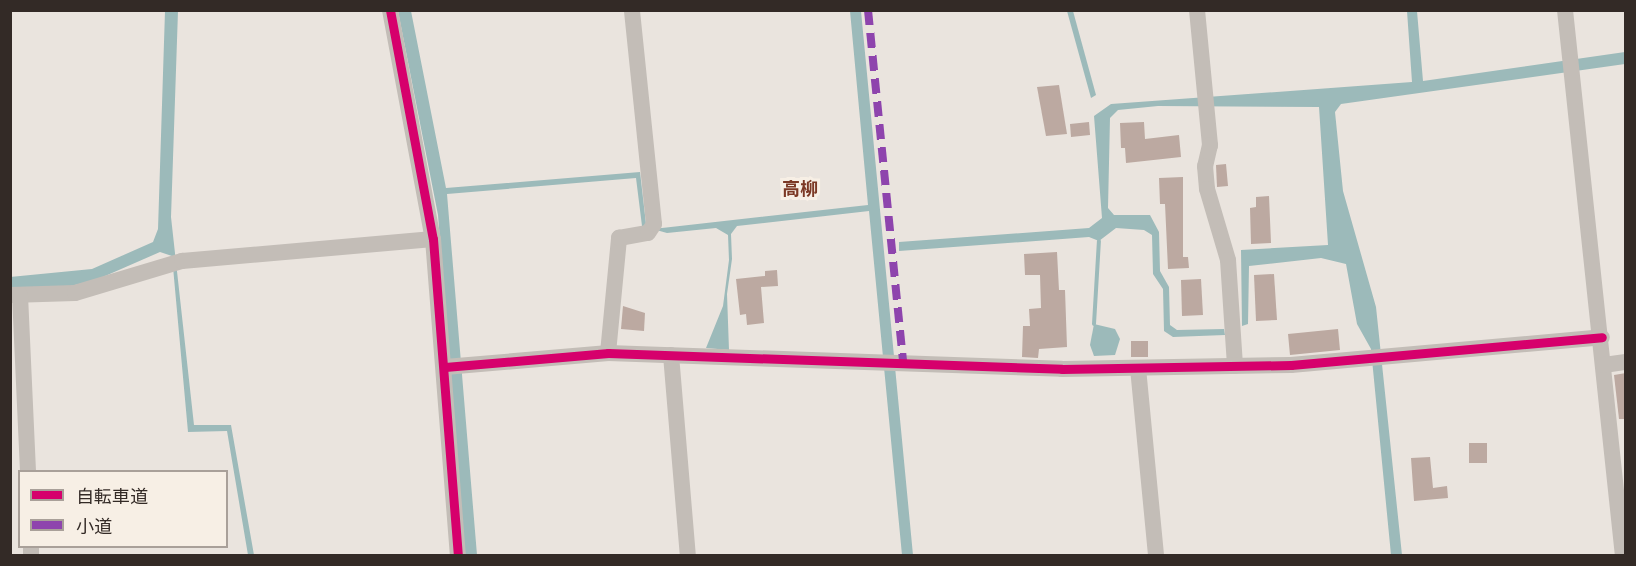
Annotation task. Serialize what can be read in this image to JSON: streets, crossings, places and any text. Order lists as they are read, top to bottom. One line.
{"districts":["高柳"],"legend":["自転車道","小道"]}
